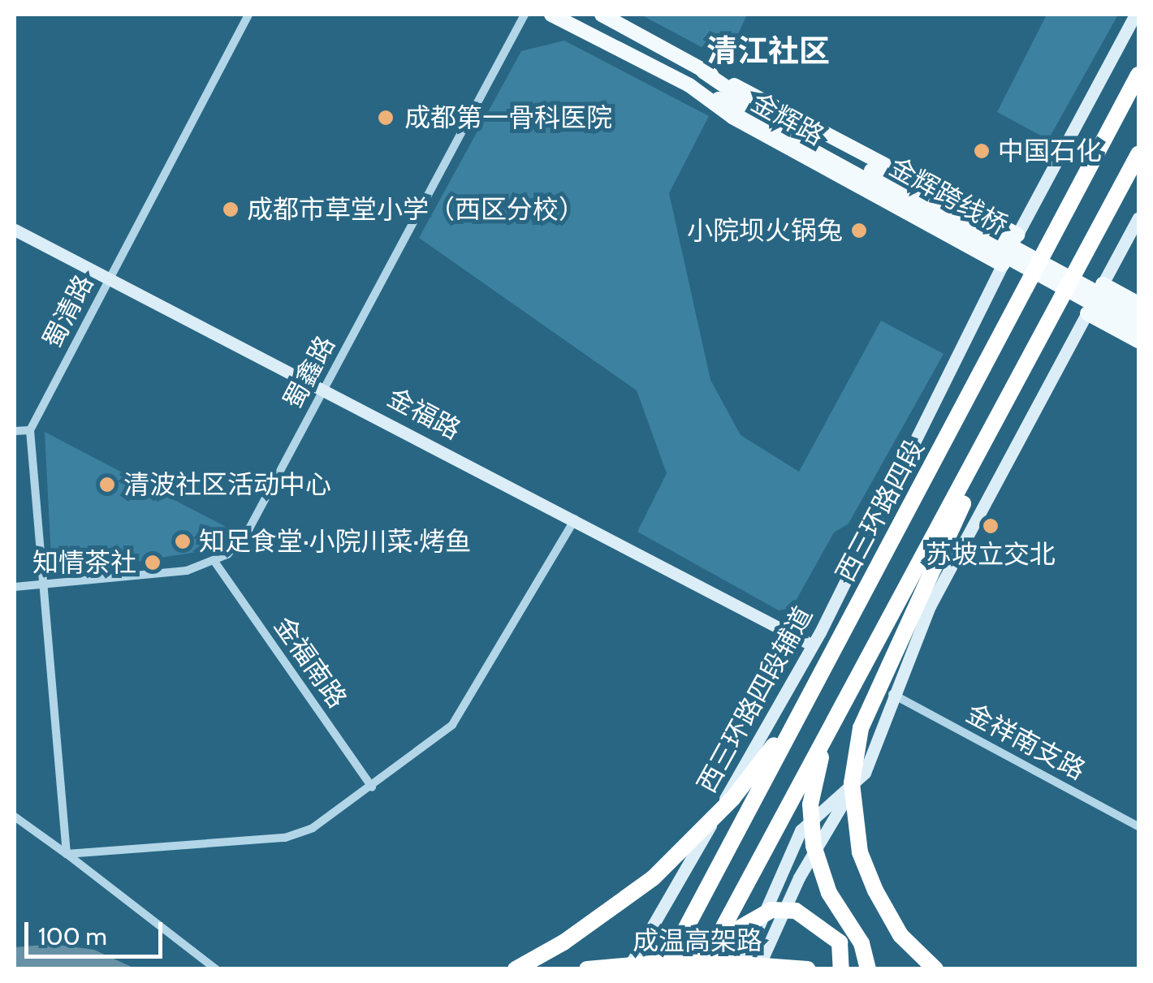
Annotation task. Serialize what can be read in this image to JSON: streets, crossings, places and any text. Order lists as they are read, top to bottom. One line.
{"streets":{"highway":["西三环路四段","成温高架路"],"main road":["金辉路","金辉跨线桥","金福路","西三环路四段辅道"],"street":["蜀清路","蜀鑫路","金福南路","金祥南支路"]},"crossings":[["金辉路","西三环路四段辅道"],["蜀清路","金福路"],["蜀鑫路","金福路"],["蜀鑫路","金福南路"],["金福路","西三环路四段辅道"]],"districts":["清江社区"],"places":["成都第一骨科医院","中国石化","成都市草堂小学（西区分校）","小院坝火锅兔","清波社区活动中心","苏坡立交北","知足食堂·小院川菜·烤鱼","知情茶社"],"scale_bar":"100 m"}
